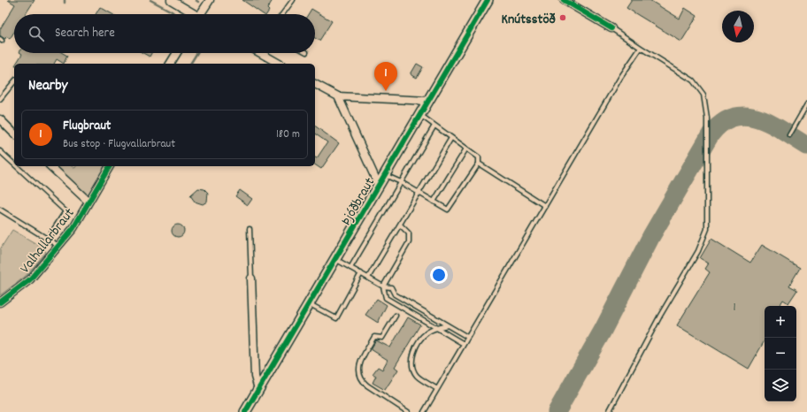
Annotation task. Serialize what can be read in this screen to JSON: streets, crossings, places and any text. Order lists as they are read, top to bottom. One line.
{"streets":{"street":["Þjóðbraut","Valhallarbraut"]},"places":["Knútsstöð"],"house_numbers":["1"],"north":"bottom","page":{"search":"Search here","pins":"1","heading":"Nearby","list":[{"mark":"1","name":"Flugbraut","note":"Bus stop · Flugvallarbraut","value":"180 m"}],"map_buttons":["+","−"]}}
